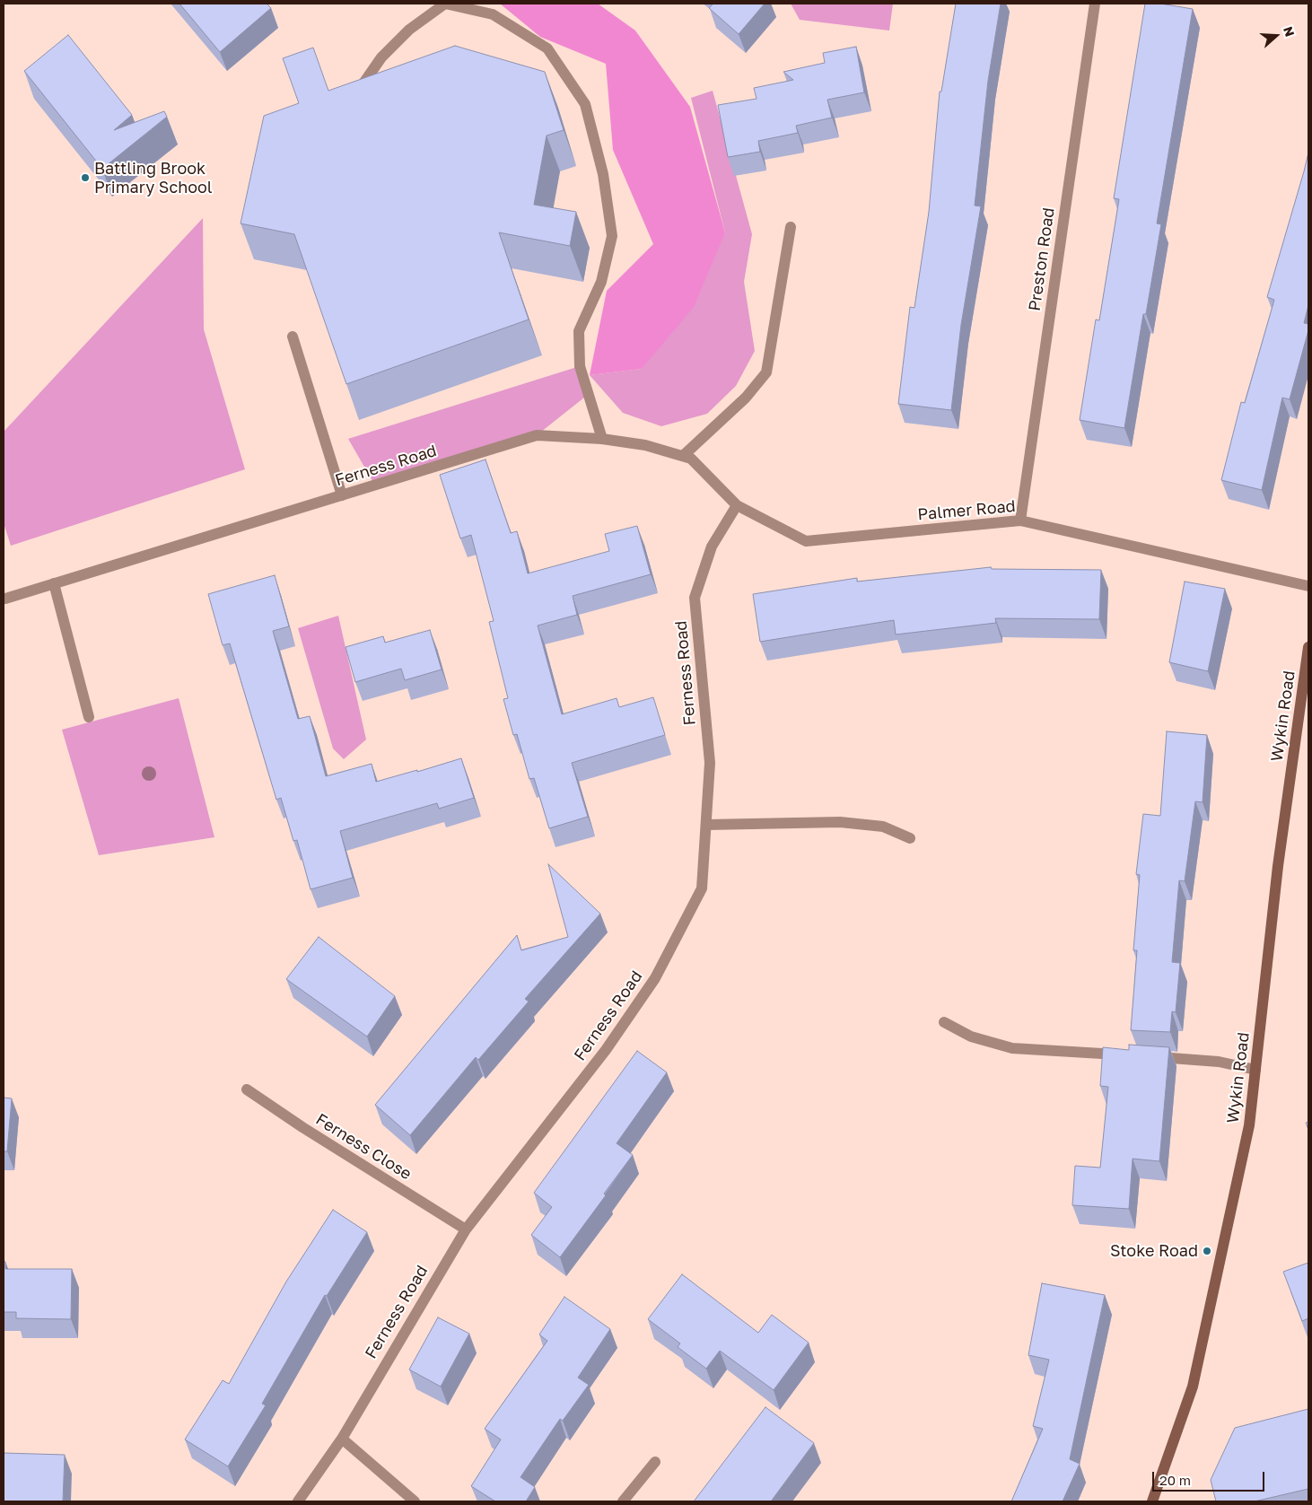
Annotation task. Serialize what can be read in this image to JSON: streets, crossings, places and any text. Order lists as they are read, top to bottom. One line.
{"streets":{"street":["Preston Road","Ferness Road","Palmer Road","Wykin Road","Ferness Close"]},"crossings":[["Preston Road","Palmer Road"],["Ferness Road","Palmer Road"],["Ferness Road","Ferness Close"]],"places":["Battling Brook Primary School","Stoke Road"],"scale_bar":"20 m","north":"right"}
